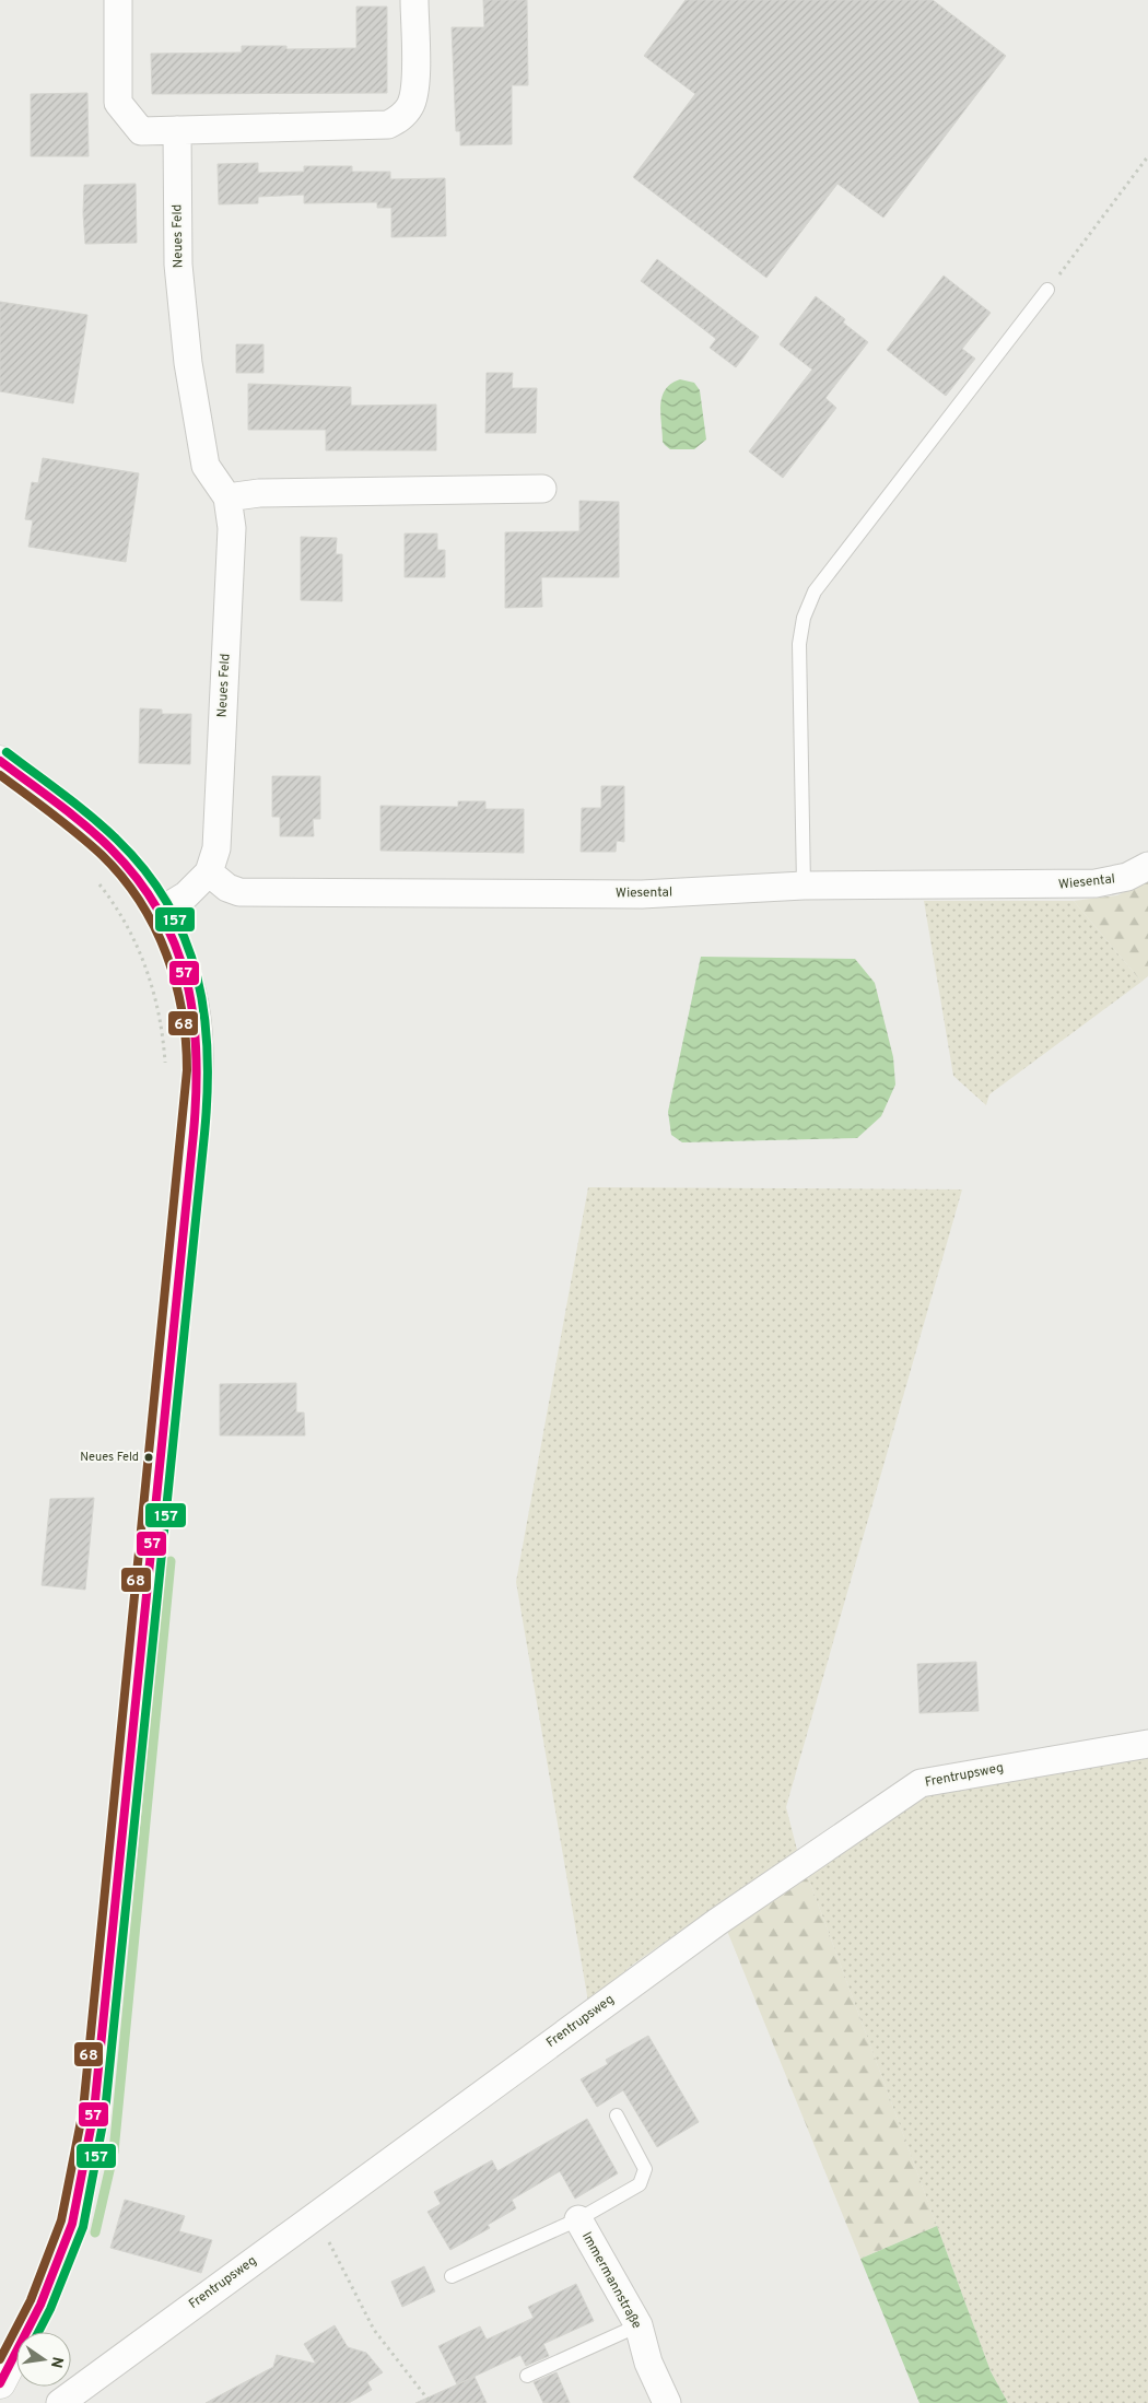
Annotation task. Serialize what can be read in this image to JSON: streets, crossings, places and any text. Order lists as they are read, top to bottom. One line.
{"streets":{"street":["Neues Feld","Wiesental","Frentrupsweg","Immermannstraße"]},"crossings":[["Neues Feld","Wiesental"]],"places":["Neues Feld"],"lines":["transit line 157","transit line 57","transit line 68"],"north":"right"}
